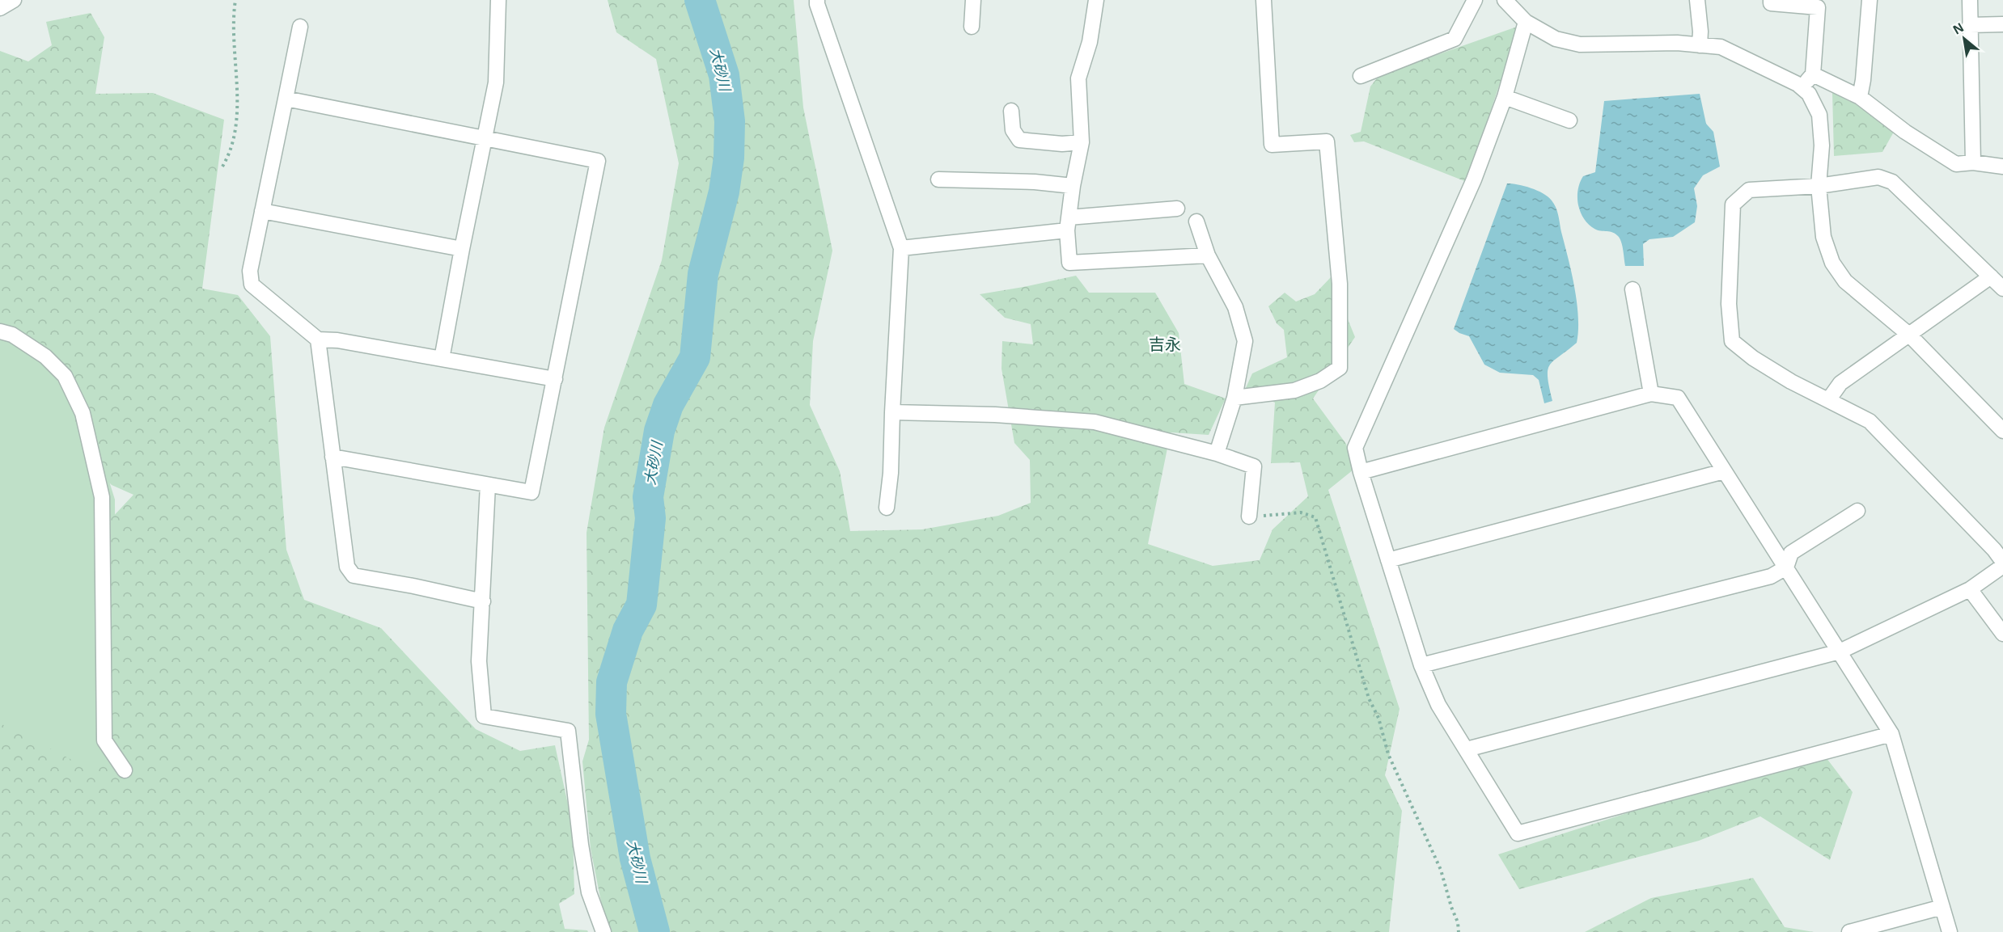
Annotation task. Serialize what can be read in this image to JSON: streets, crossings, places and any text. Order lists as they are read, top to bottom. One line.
{"districts":["吉永"],"water":["大砂川"],"north":"top left"}
